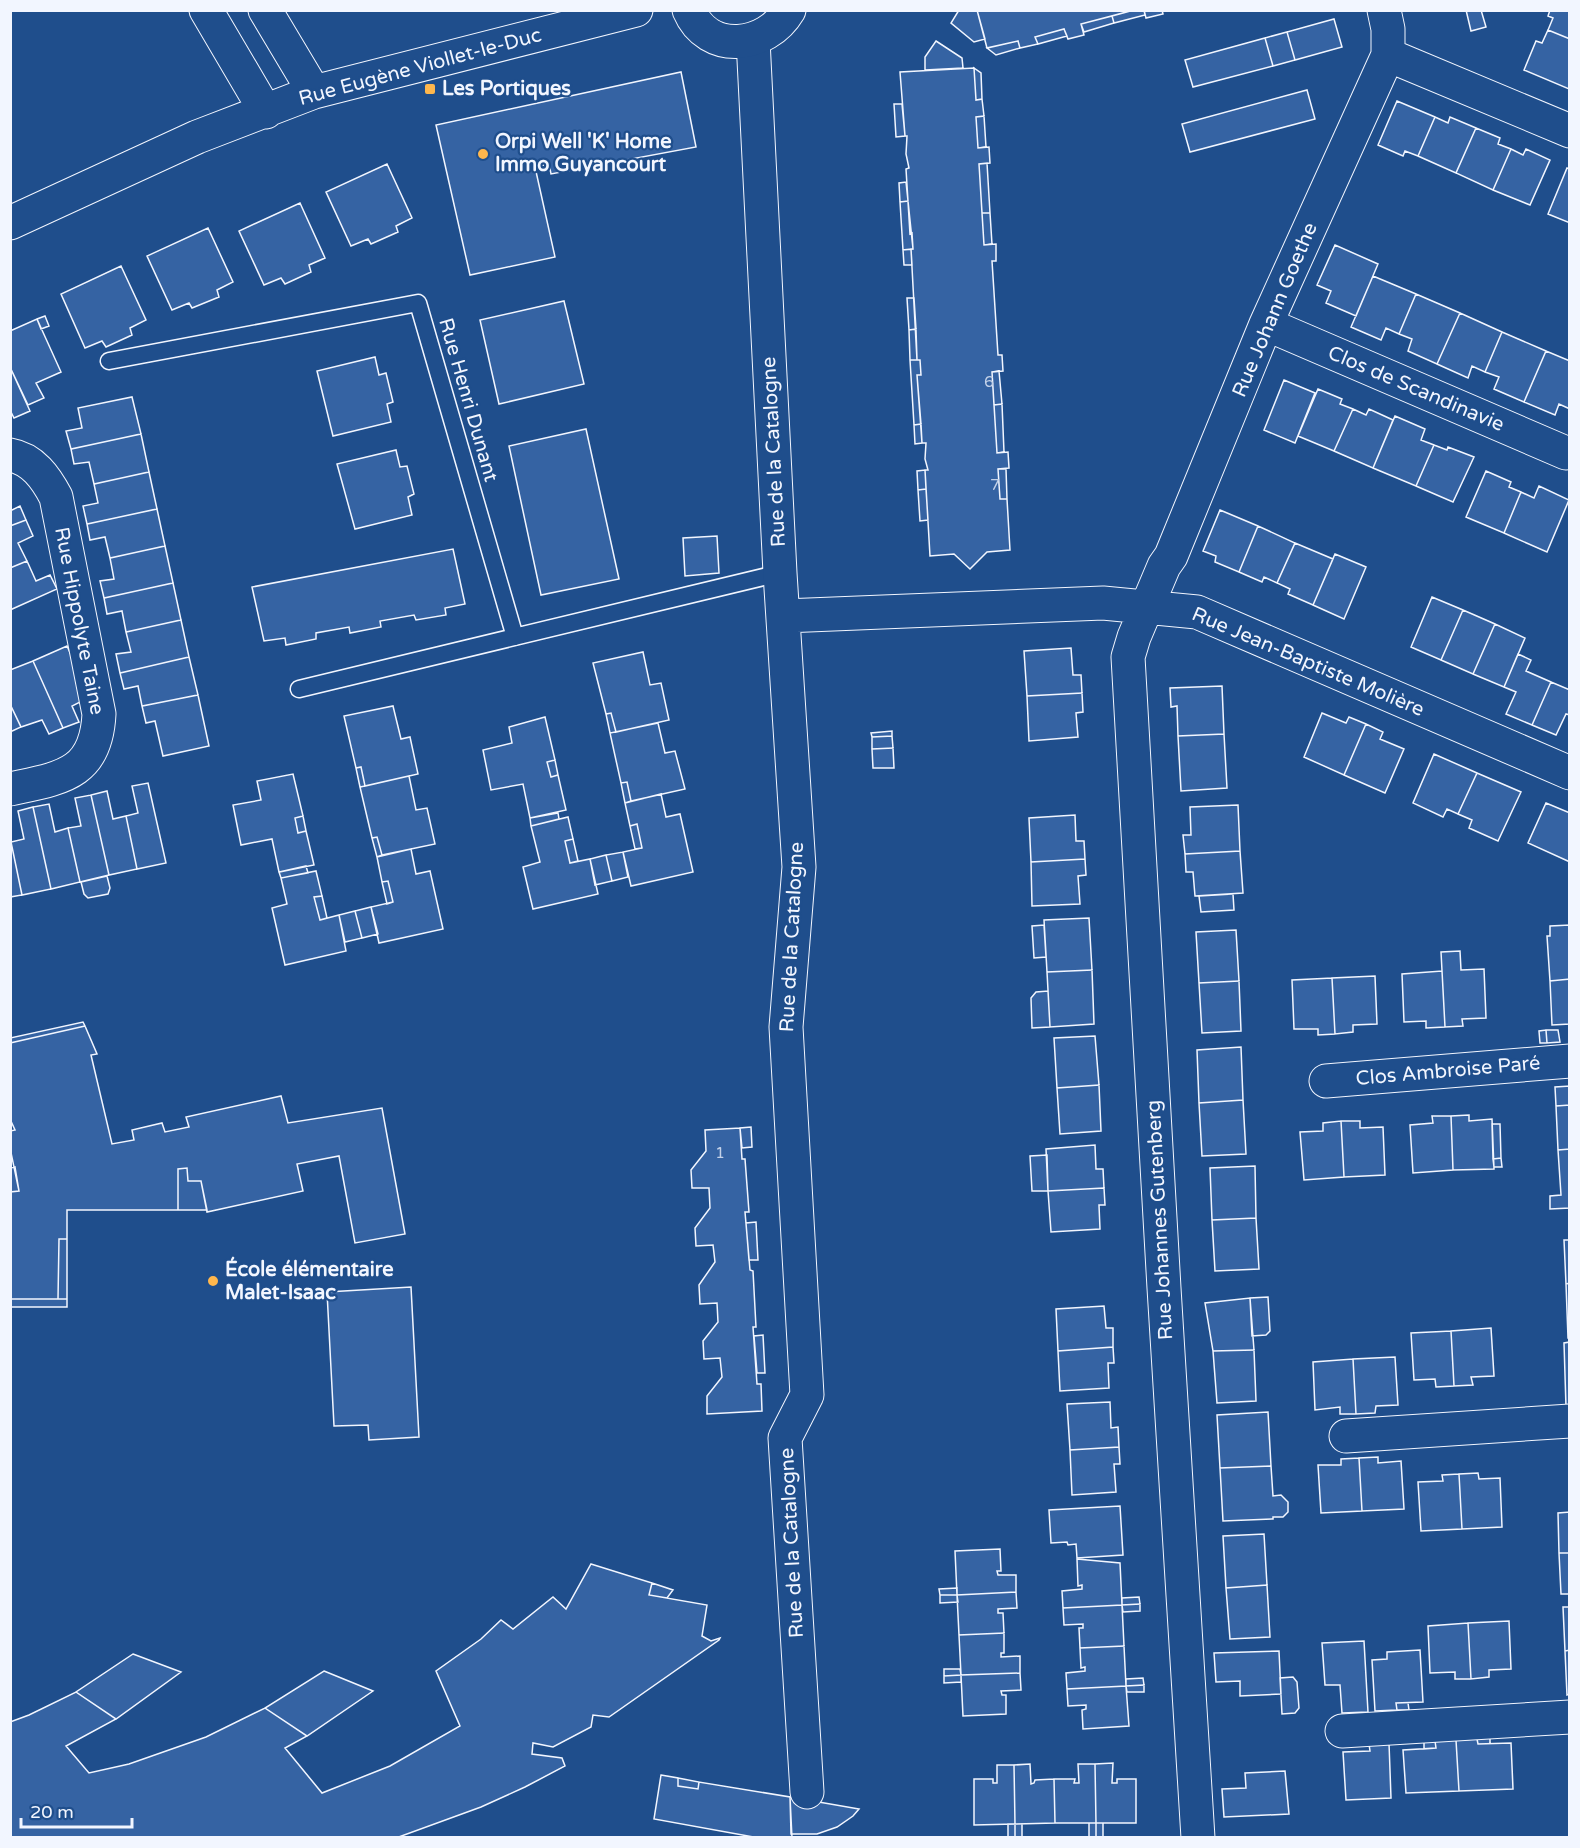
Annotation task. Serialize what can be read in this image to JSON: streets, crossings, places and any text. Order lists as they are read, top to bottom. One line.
{"streets":{"street":["Rue Eugène Viollet-le-Duc","Rue Johann Goethe","Clos de Scandinavie","Rue de la Catalogne","Rue Hippolyte Taine","Rue Jean-Baptiste Molière","Clos Ambroise Paré","Rue Johannes Gutenberg"],"lane":["Rue Henri Dunant"]},"crossings":[["Rue Johann Goethe","Clos de Scandinavie"],["Rue Johann Goethe","Rue Jean-Baptiste Molière"],["Rue Johann Goethe","Rue Johannes Gutenberg"],["Rue de la Catalogne","Rue Jean-Baptiste Molière"],["Rue Jean-Baptiste Molière","Rue Johannes Gutenberg"]],"places":{"transit":["Les Portiques"],"other":["Orpi Well 'K' Home Immo Guyancourt","École élémentaire Malet-Isaac"]},"house_numbers":["6","7","1"],"scale_bar":"20 m"}
